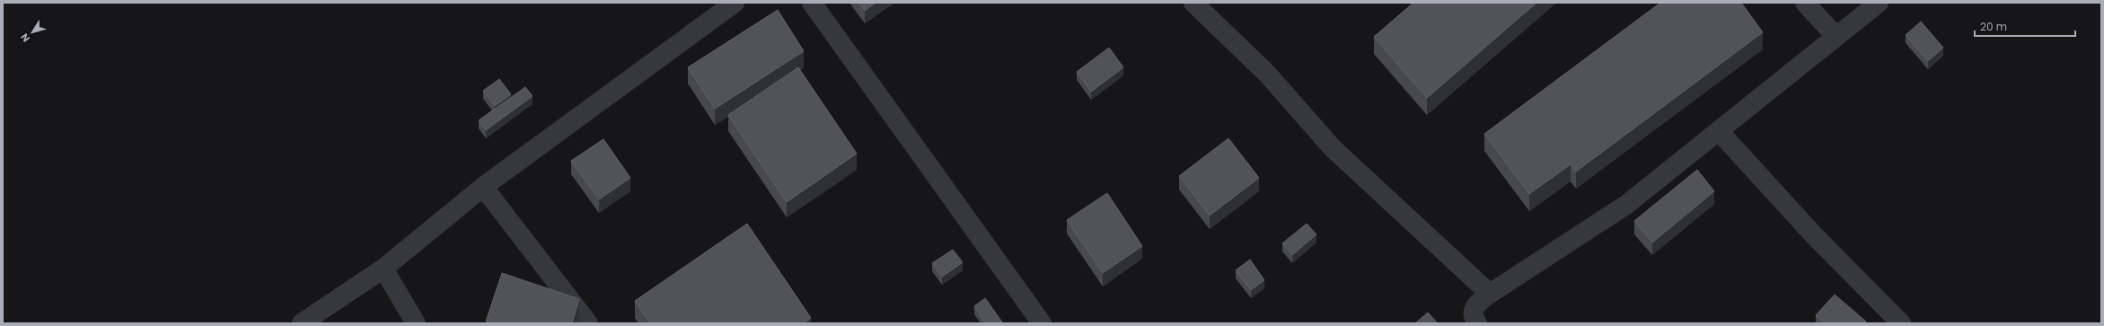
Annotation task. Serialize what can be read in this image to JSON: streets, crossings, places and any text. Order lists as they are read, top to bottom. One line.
{"scale_bar":"20 m","north":"bottom left"}
